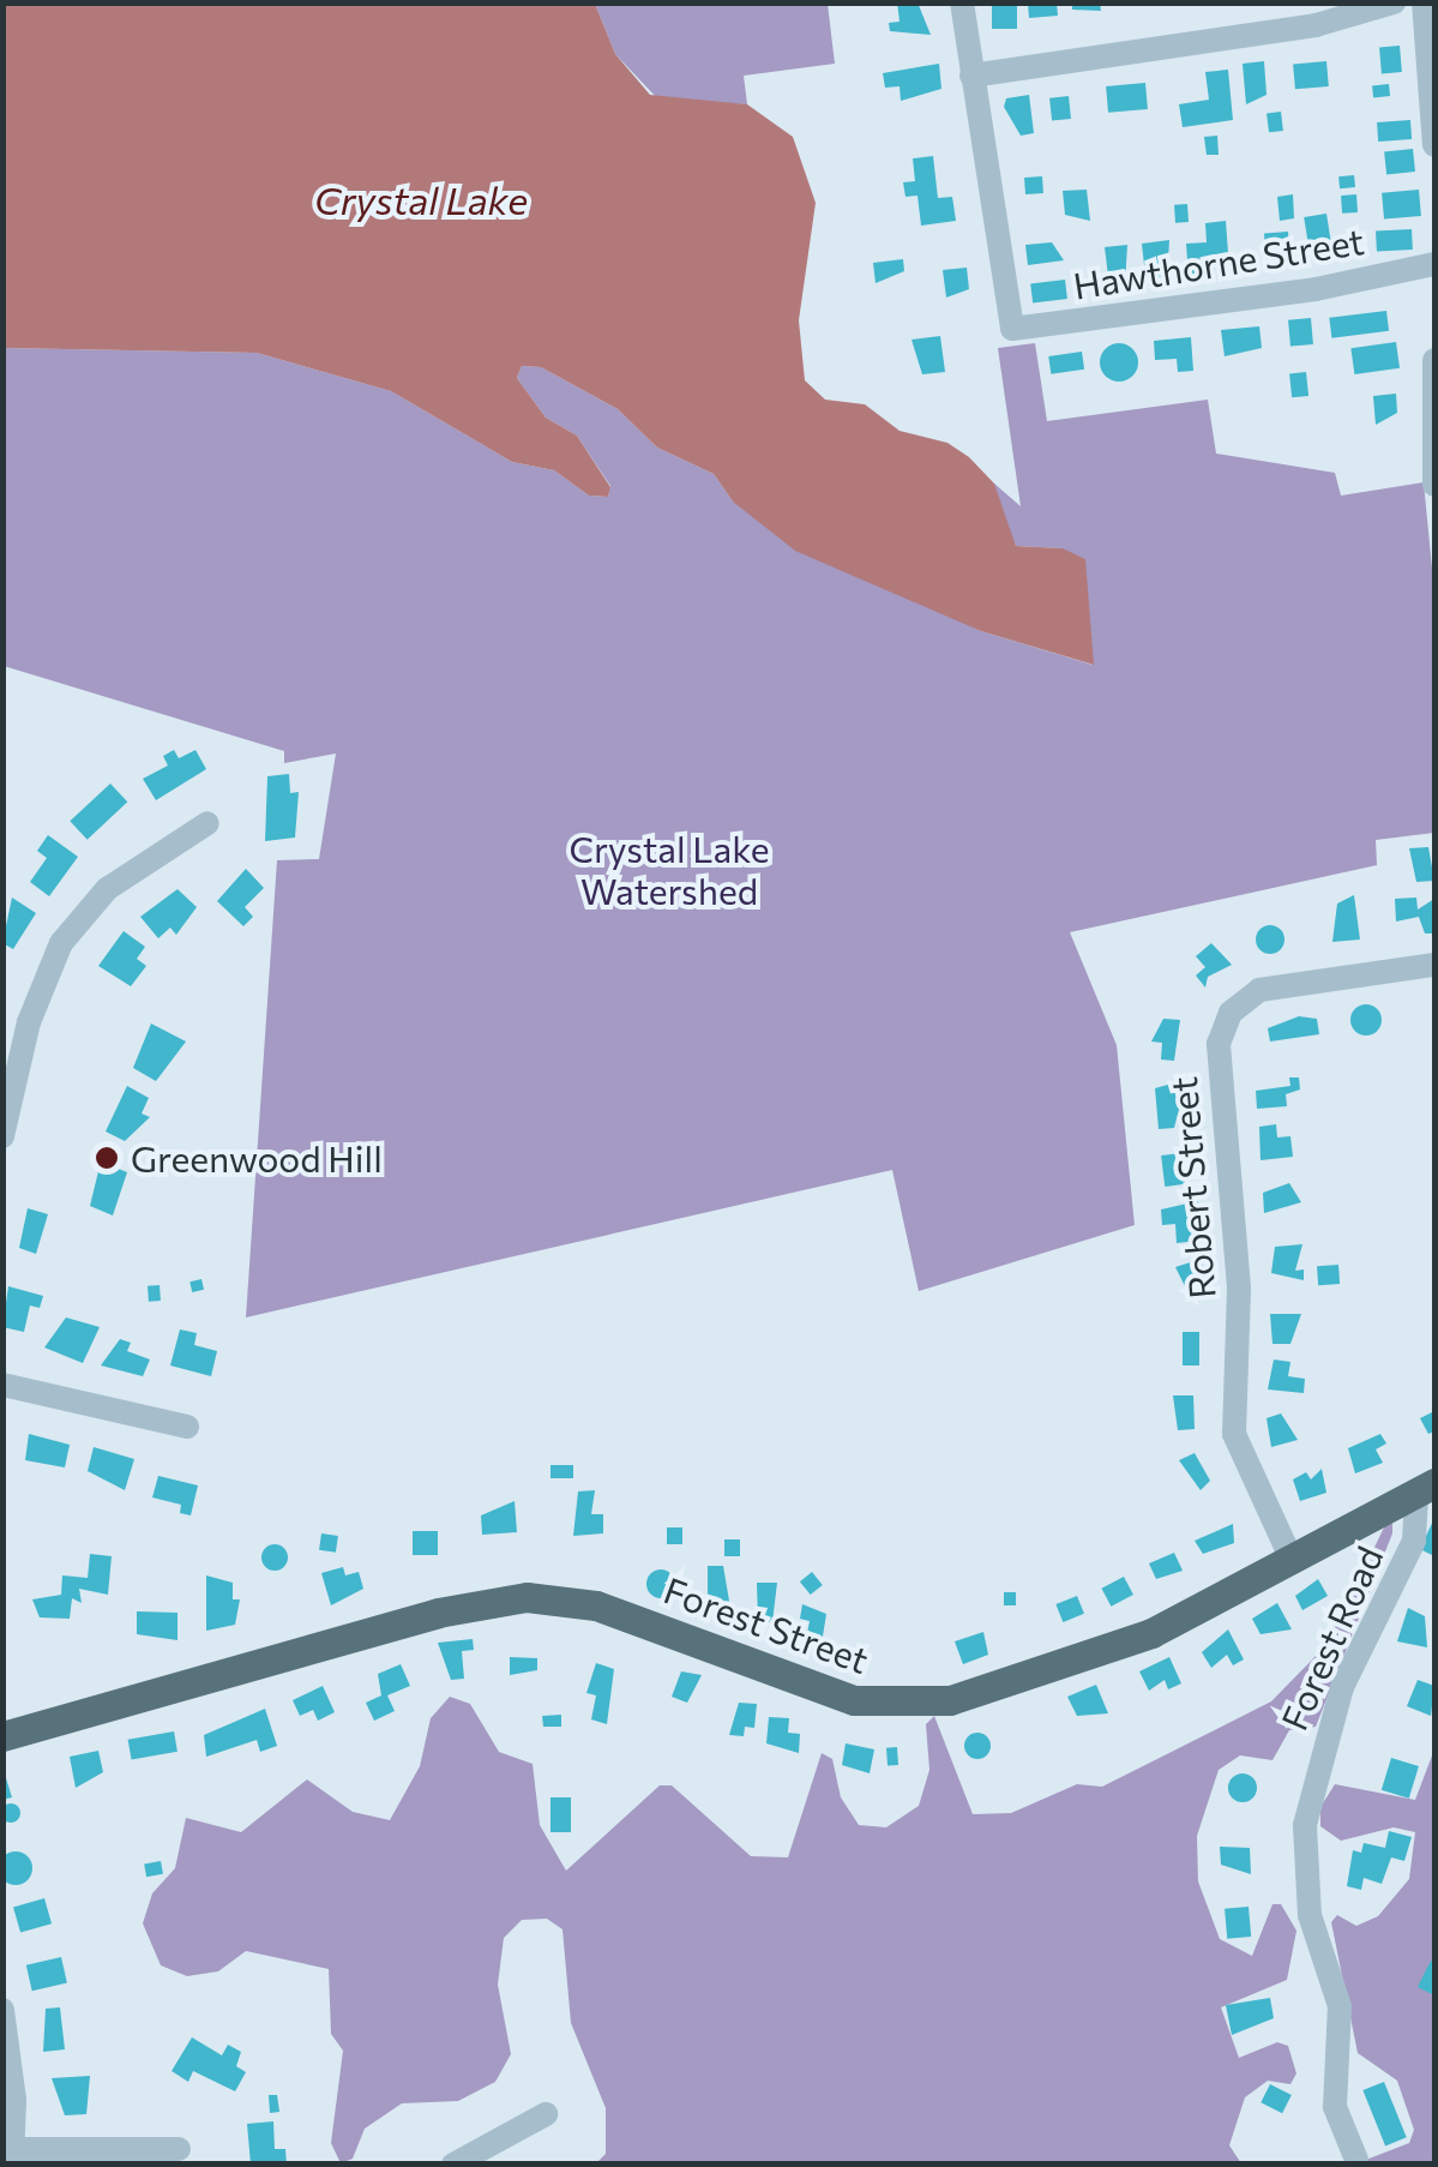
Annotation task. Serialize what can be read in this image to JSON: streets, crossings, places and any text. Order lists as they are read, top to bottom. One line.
{"streets":{"main road":["Forest Street"],"street":["Hawthorne Street","Robert Street","Forest Road"]},"crossings":[["Robert Street","Forest Street"],["Forest Street","Forest Road"]],"water":["Crystal Lake"],"parks":["Crystal Lake Watershed"],"places":["Greenwood Hill"]}
